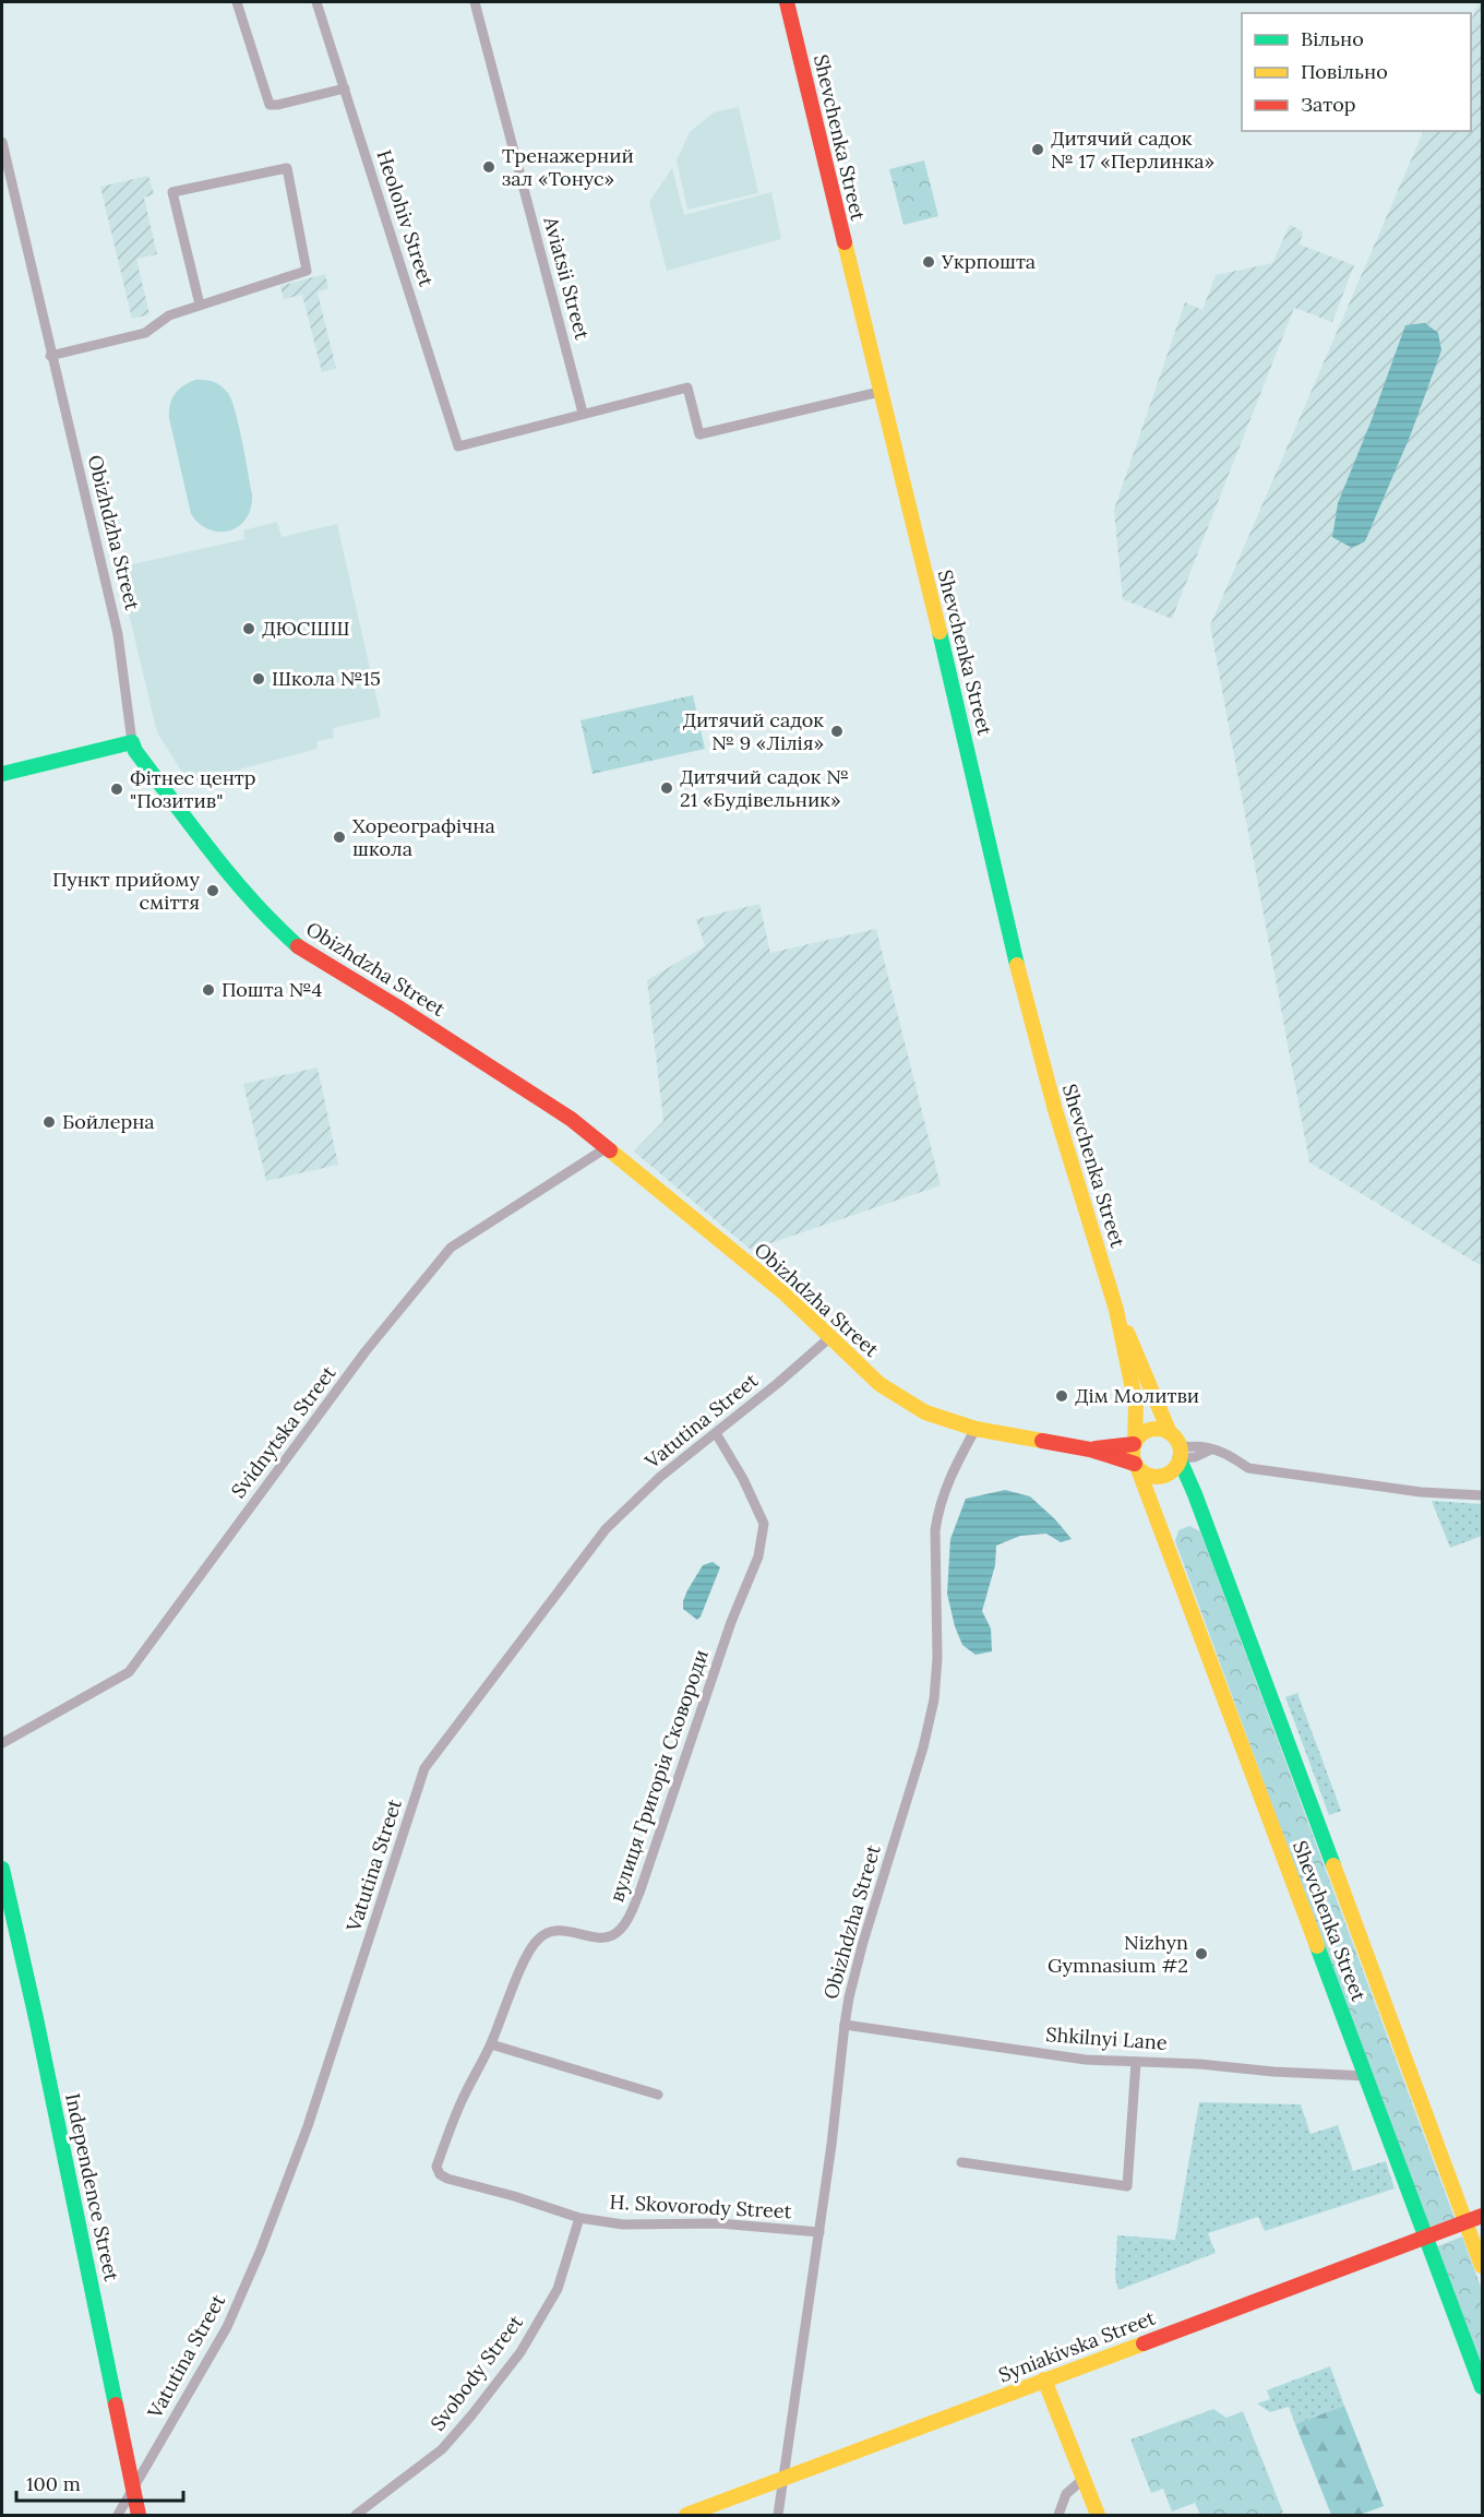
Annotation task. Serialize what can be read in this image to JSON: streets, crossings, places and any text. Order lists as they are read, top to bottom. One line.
{"streets":{"main road":["Shevchenka Street","Obizhdzha Street","Independence Street","Syniakivska Street"],"street":["Heolohiv Street","Aviatsii Street","Vatutina Street","Svidnytska Street","вулиця Григорія Сковороди","Shkilnyi Lane","H. Skovorody Street","Svobody Street"]},"crossings":[["Shevchenka Street","Obizhdzha Street"],["Shevchenka Street","Shkilnyi Lane"],["Shevchenka Street","Syniakivska Street"],["Heolohiv Street","Aviatsii Street"],["Obizhdzha Street","Vatutina Street"],["Obizhdzha Street","Svidnytska Street"],["Obizhdzha Street","Shkilnyi Lane"],["Obizhdzha Street","H. Skovorody Street"],["Obizhdzha Street","Syniakivska Street"],["Vatutina Street","вулиця Григорія Сковороди"],["Vatutina Street","Independence Street"],["вулиця Григорія Сковороди","H. Skovorody Street"],["вулиця Григорія Сковороди","Svobody Street"],["H. Skovorody Street","Svobody Street"]],"places":["Дитячий садок № 17 «Перлинка»","Тренажерний зал «Тонус»","Укрпошта","ДЮСШШ","Школа №15","Дитячий садок № 9 «Лілія»","Дитячий садок № 21 «Будівельник»","Фітнес центр \"Позитив\"","Хореографічна школа","Пункт прийому сміття","Пошта №4","Бойлерна","Дім Молитви","Nizhyn Gymnasium #2"],"legend":["Вільно","Повільно","Затор"],"scale_bar":"100 m"}
